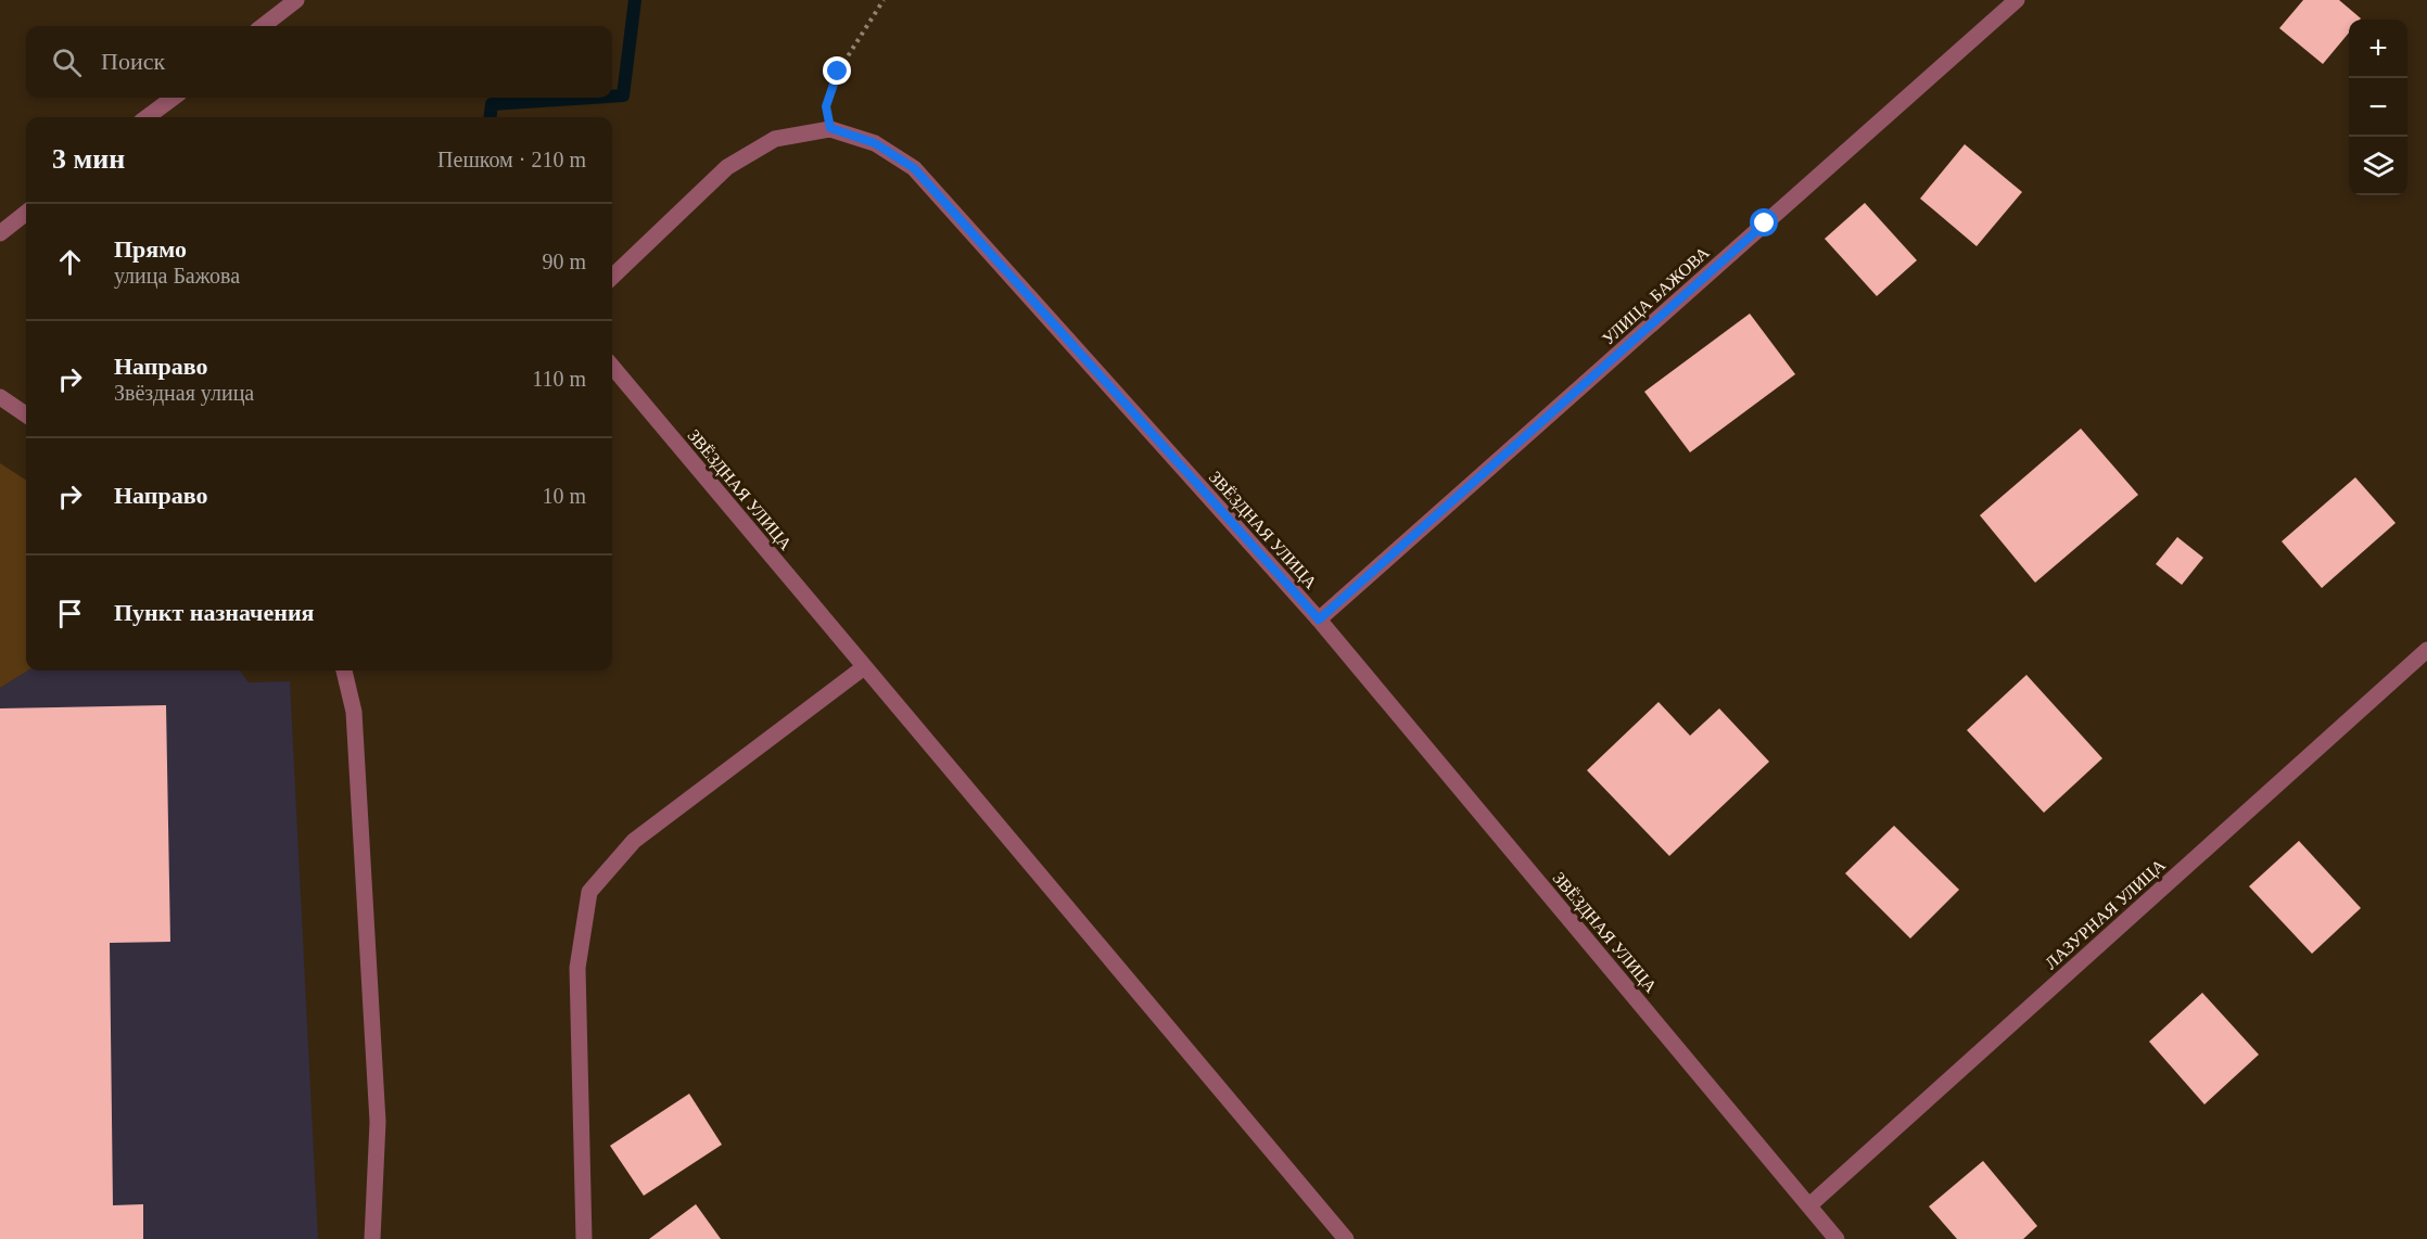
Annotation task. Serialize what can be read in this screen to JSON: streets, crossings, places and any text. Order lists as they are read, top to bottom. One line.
{"streets":{"street":["УЛИЦА БАЖОВА","ЗВЁЗДНАЯ УЛИЦА","ЛАЗУРНАЯ УЛИЦА"]},"crossings":[["УЛИЦА БАЖОВА","ЗВЁЗДНАЯ УЛИЦА"],["ЗВЁЗДНАЯ УЛИЦА","ЛАЗУРНАЯ УЛИЦА"]],"page":{"map_buttons":["+","−"],"search":"Поиск","heading":["3 мин","Пешком · 210 m"],"list":[["Прямо","улица Бажова","90 m"],["Направо","Звёздная улица","110 m"],["Направо","10 m"],"Пункт назначения"]}}
